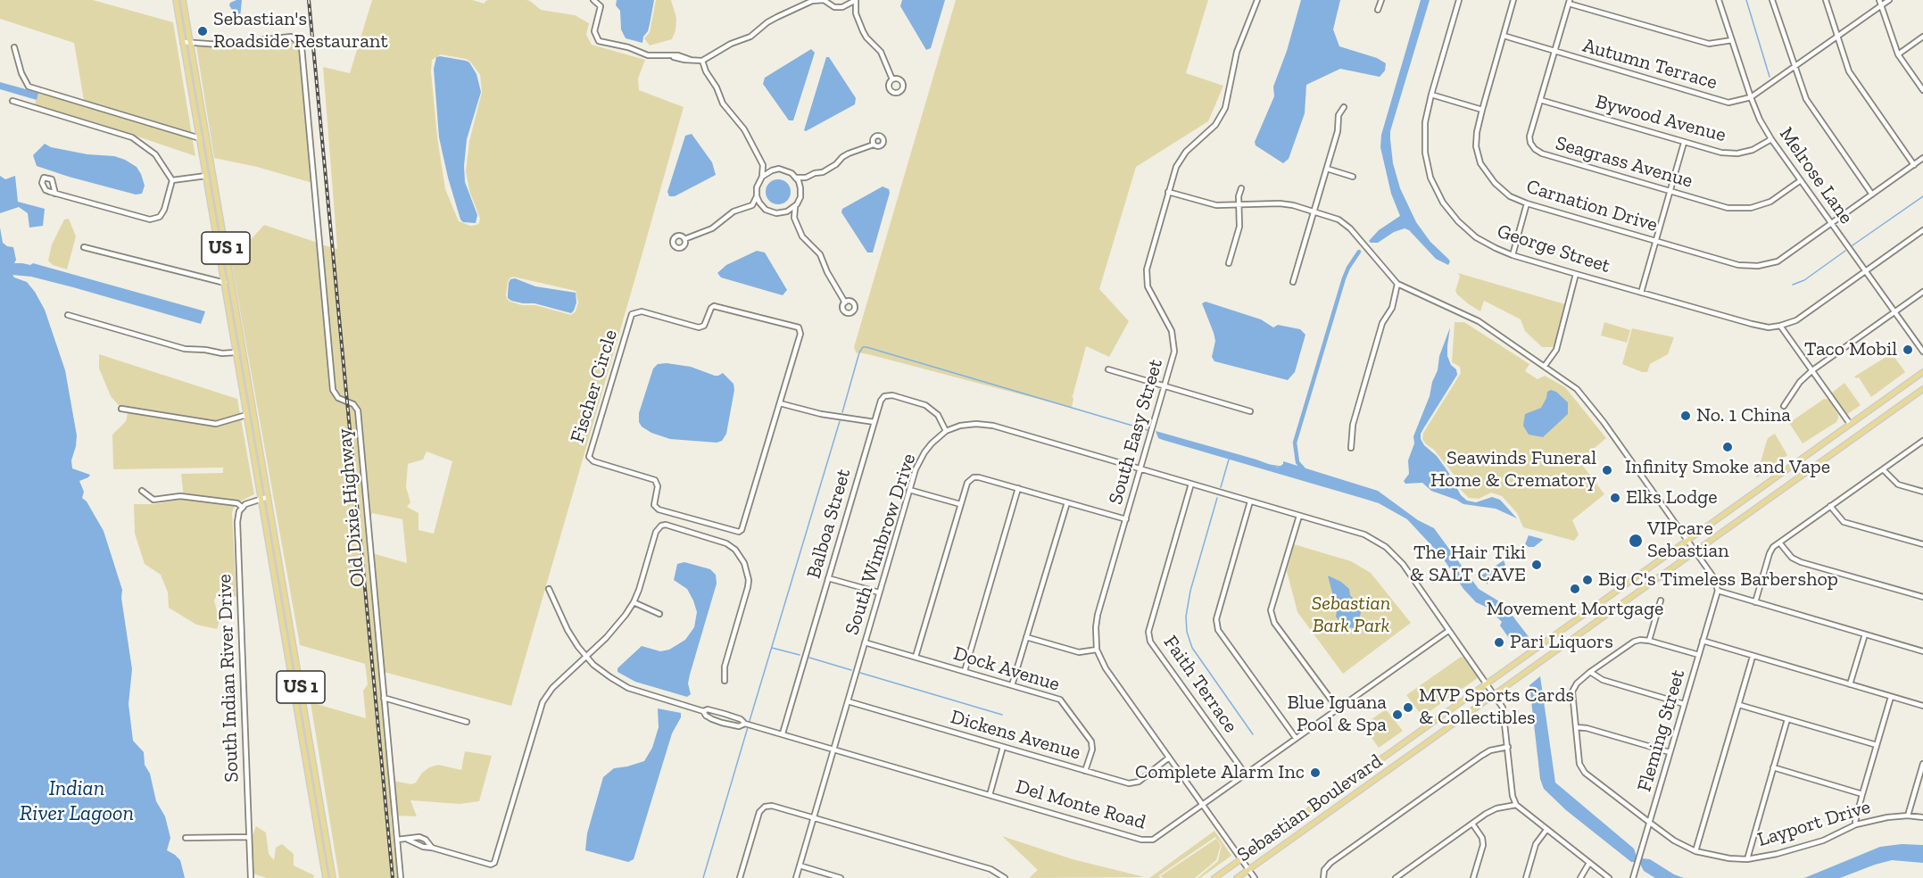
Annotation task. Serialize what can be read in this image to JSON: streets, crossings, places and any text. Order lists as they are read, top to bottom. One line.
{"streets":{"main road":["US 1","Sebastian Boulevard"],"street":["Autumn Terrace","Bywood Avenue","Seagrass Avenue","Melrose Lane","Carnation Drive","George Street","Fischer Circle","South Easy Street","Old Dixie Highway","Balboa Street","South Wimbrow Drive","Dock Avenue","South Indian River Drive","Faith Terrace","Fleming Street","Dickens Avenue","Del Monte Road","Layport Drive"]},"crossings":[["Autumn Terrace","Seagrass Avenue"],["Autumn Terrace","Melrose Lane"],["Autumn Terrace","Carnation Drive"],["Bywood Avenue","Seagrass Avenue"],["Bywood Avenue","Melrose Lane"],["Seagrass Avenue","Melrose Lane"],["Melrose Lane","Carnation Drive"],["US 1","Old Dixie Highway"],["South Easy Street","Dickens Avenue"],["South Easy Street","Del Monte Road"],["South Easy Street","Sebastian Boulevard"],["Balboa Street","South Wimbrow Drive"],["Balboa Street","Del Monte Road"],["South Wimbrow Drive","Dock Avenue"],["South Wimbrow Drive","Dickens Avenue"],["South Wimbrow Drive","Del Monte Road"],["Dock Avenue","Dickens Avenue"],["Faith Terrace","Del Monte Road"],["Fleming Street","Layport Drive"]],"water":["Indian River Lagoon"],"parks":["Sebastian Bark Park"],"places":["Sebastian's Roadside Restaurant","Taco Mobil","No. 1 China","Infinity Smoke and Vape","Seawinds Funeral Home & Crematory","Elks Lodge","VIPcare Sebastian","The Hair Tiki & SALT CAVE","Big C's Timeless Barbershop","Movement Mortgage","Pari Liquors","MVP Sports Cards & Collectibles","Blue Iguana Pool & Spa","Complete Alarm Inc"]}
